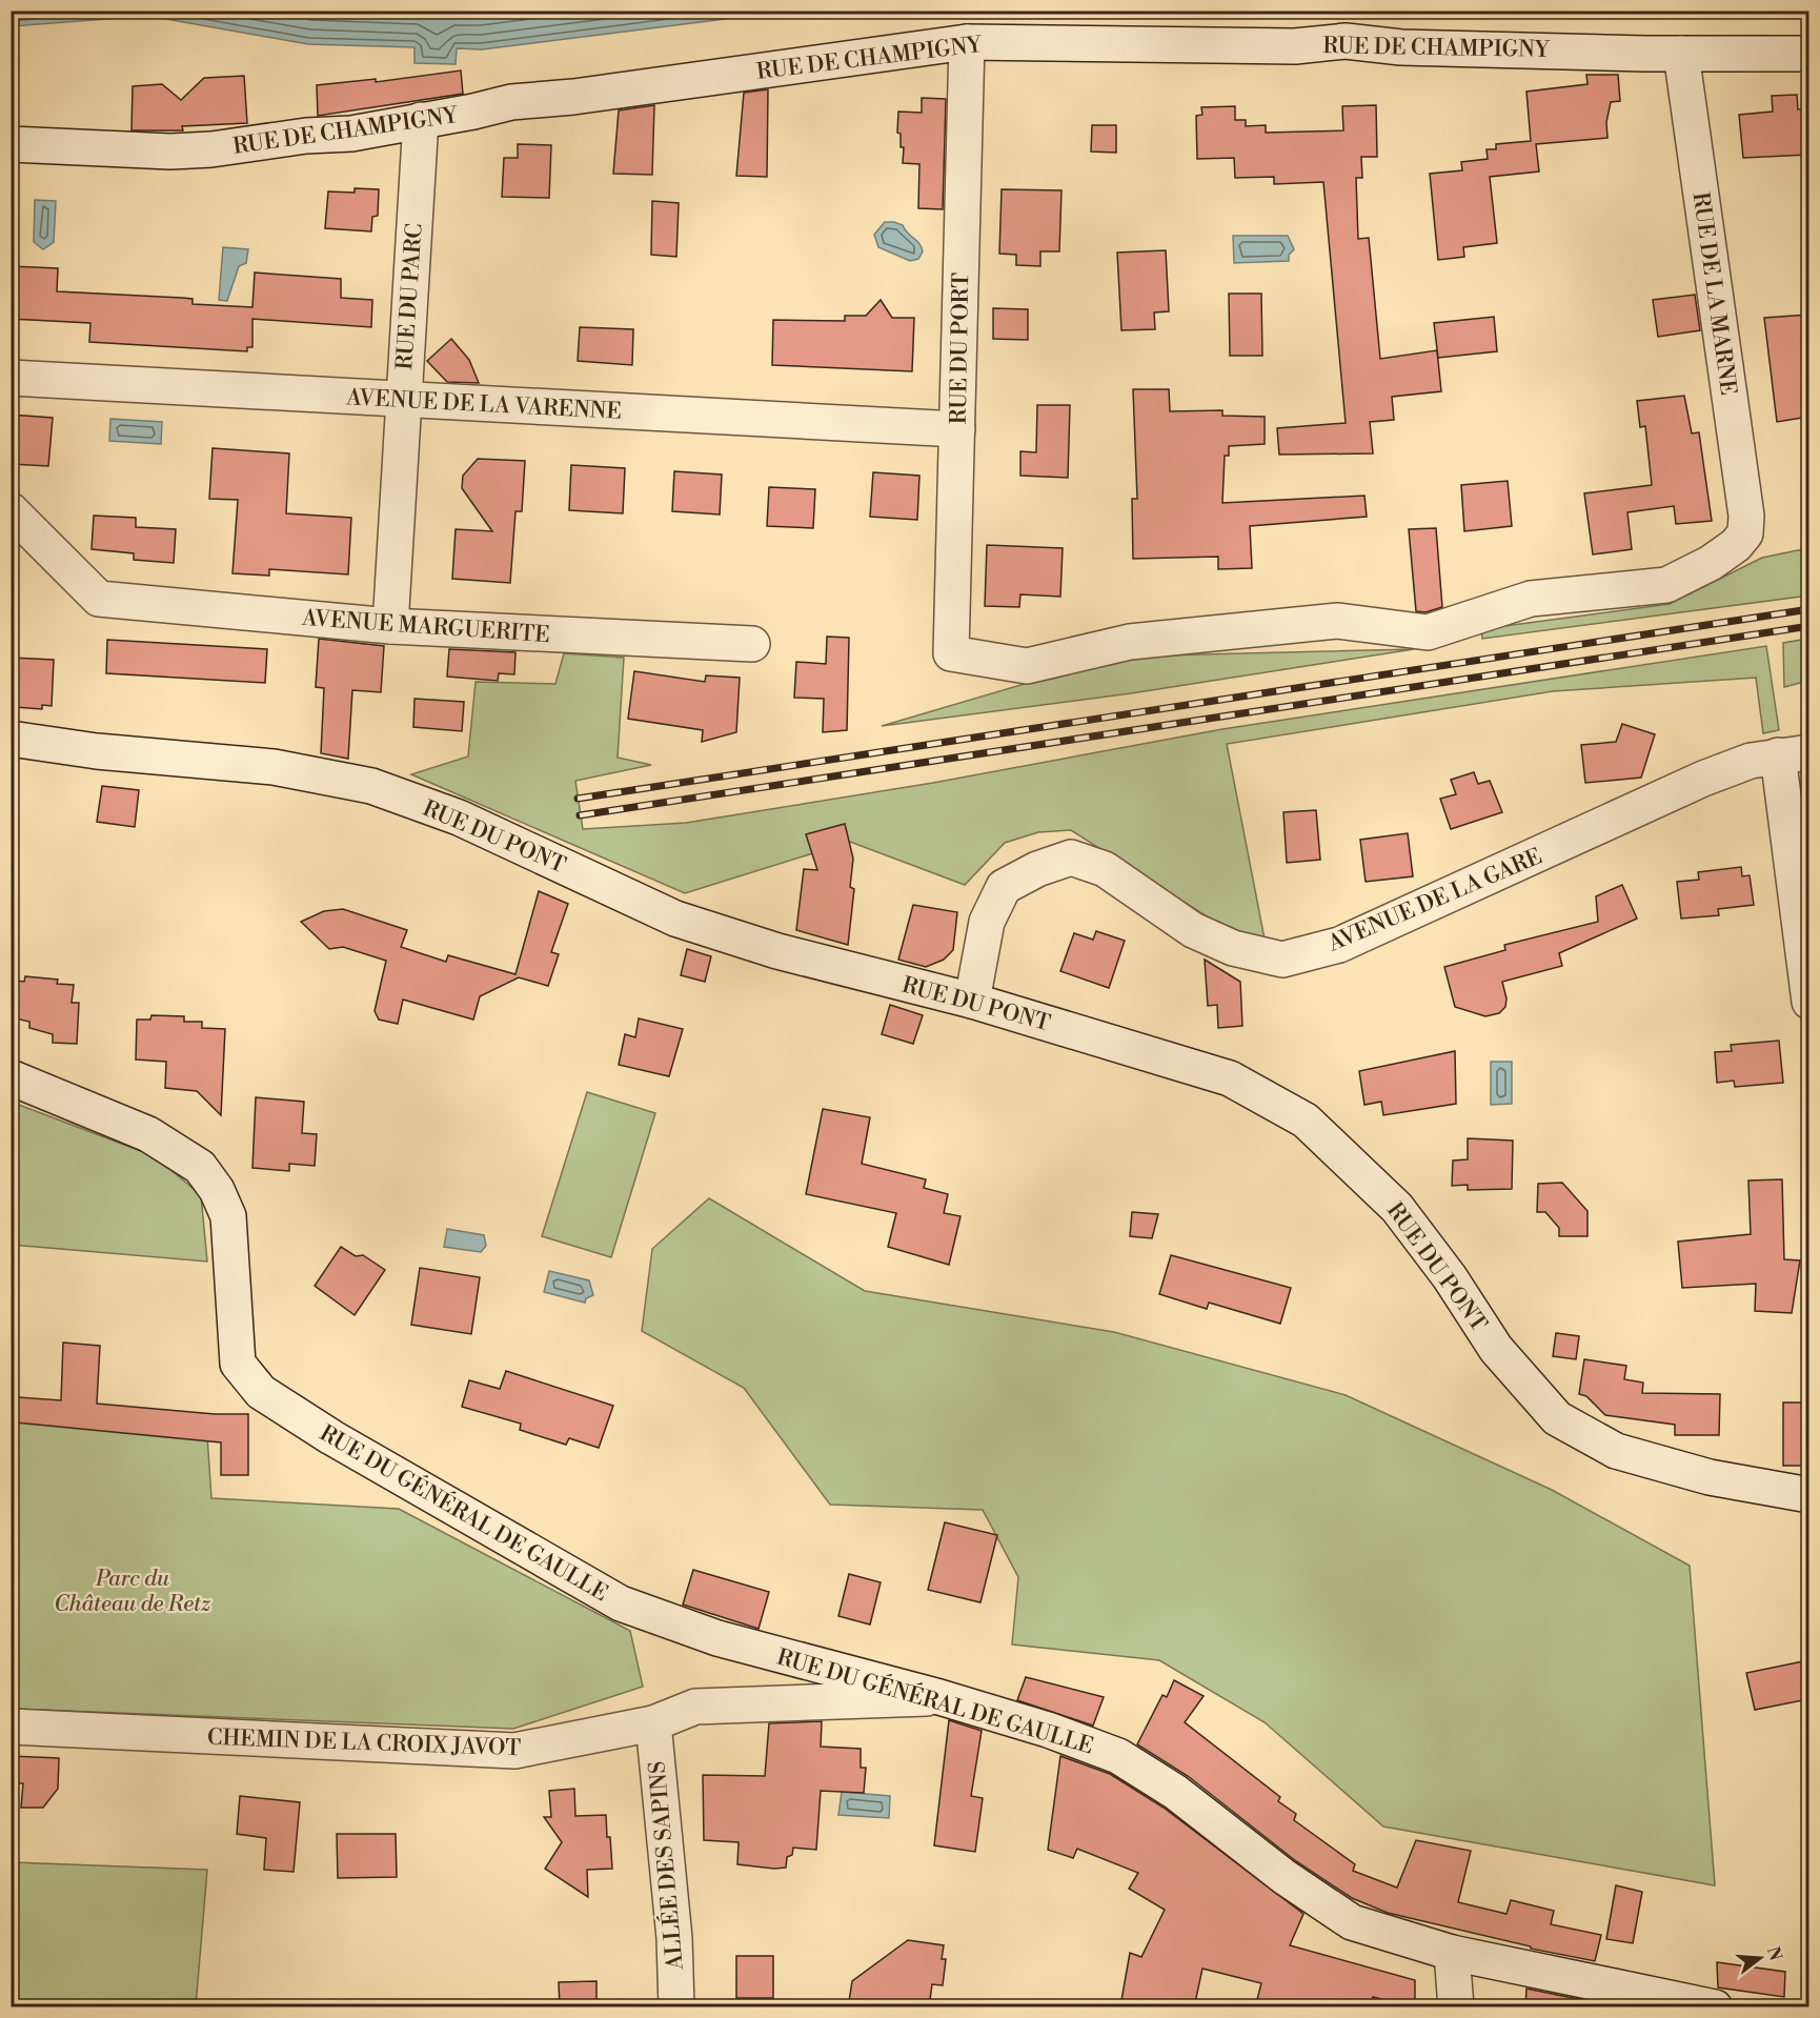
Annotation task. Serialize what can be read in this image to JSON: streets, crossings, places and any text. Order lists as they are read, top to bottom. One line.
{"streets":{"street":["RUE DE CHAMPIGNY","RUE DE LA MARNE","RUE DU PARC","RUE DU PORT","AVENUE DE LA VARENNE","AVENUE MARGUERITE","RUE DU PONT","AVENUE DE LA GARE","RUE DU GÉNÉRAL DE GAULLE","CHEMIN DE LA CROIX JAVOT","ALLÉE DES SAPINS"]},"crossings":[["RUE DE CHAMPIGNY","RUE DE LA MARNE"],["RUE DE CHAMPIGNY","RUE DU PARC"],["RUE DE CHAMPIGNY","RUE DU PORT"],["RUE DE LA MARNE","RUE DU PORT"],["RUE DU PARC","AVENUE DE LA VARENNE"],["RUE DU PARC","AVENUE MARGUERITE"],["RUE DU PORT","AVENUE DE LA VARENNE"],["RUE DU PONT","AVENUE DE LA GARE"],["RUE DU GÉNÉRAL DE GAULLE","CHEMIN DE LA CROIX JAVOT"],["CHEMIN DE LA CROIX JAVOT","ALLÉE DES SAPINS"]],"parks":["Parc du Château de Retz"],"north":"right"}
